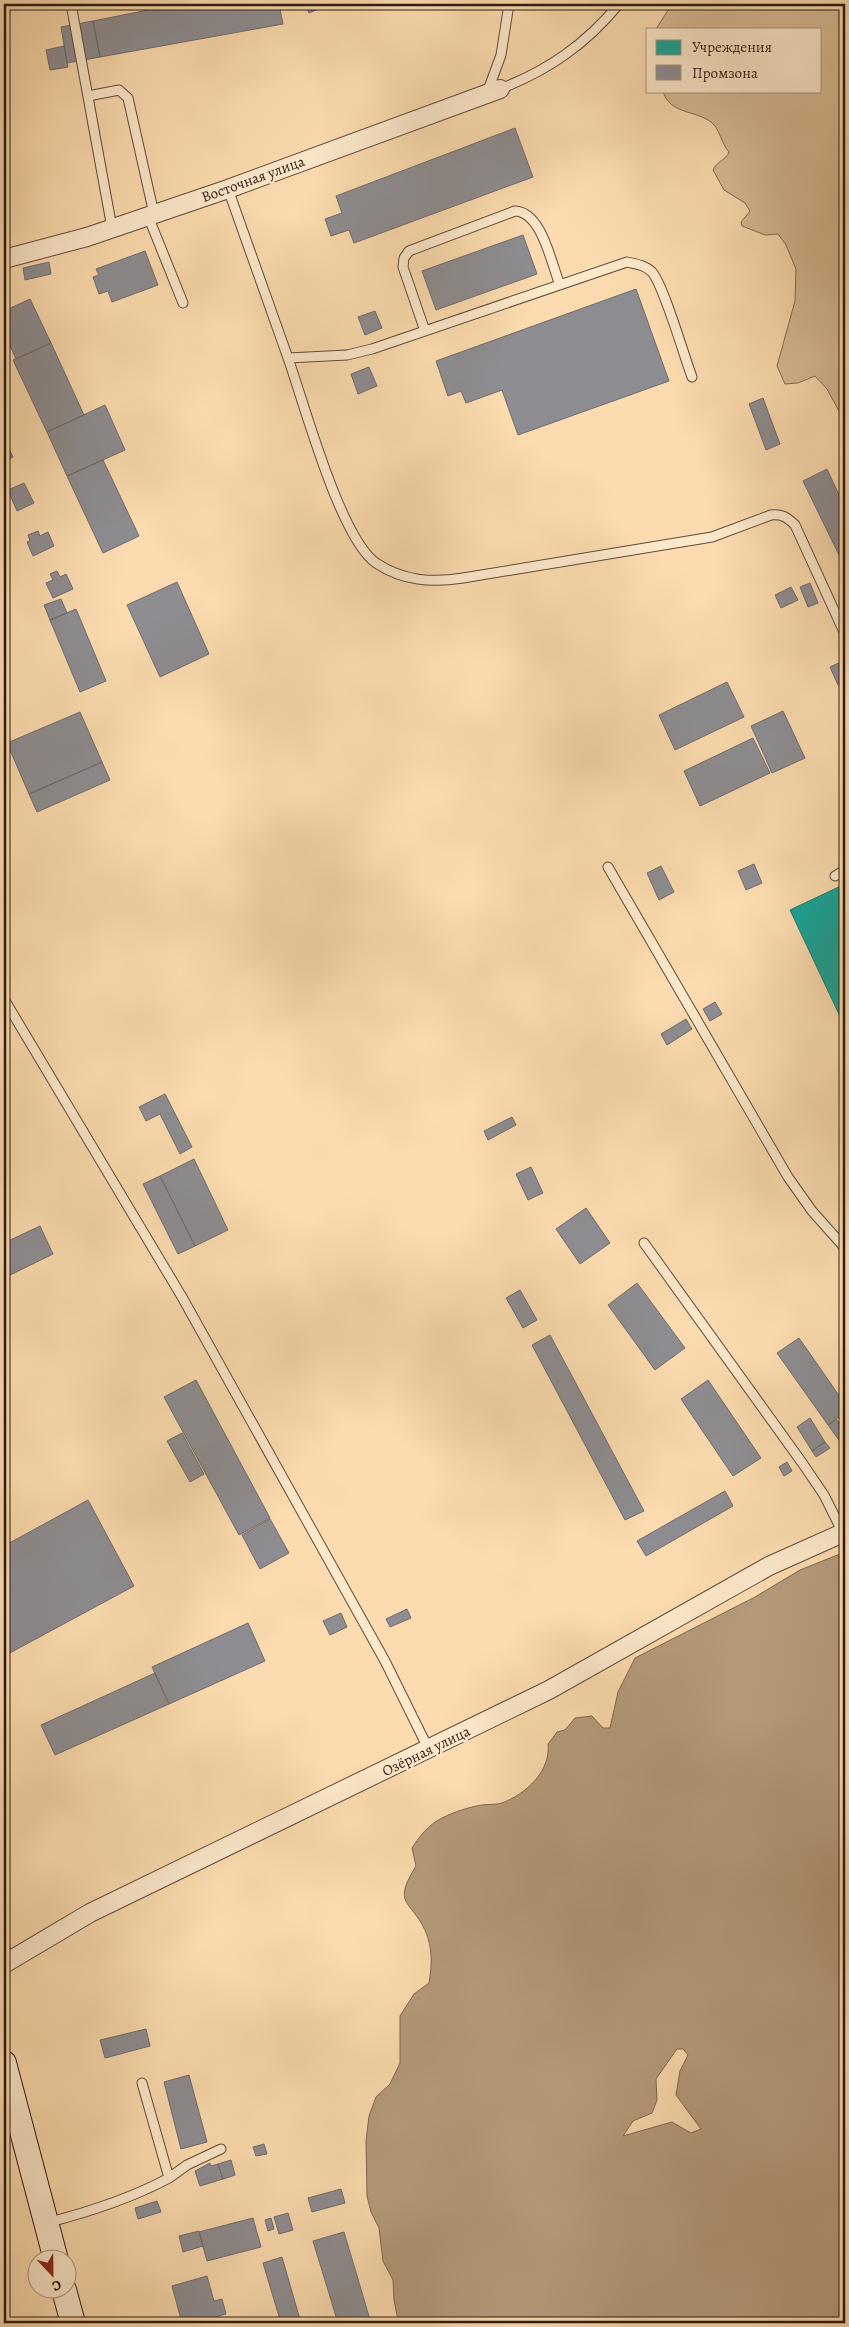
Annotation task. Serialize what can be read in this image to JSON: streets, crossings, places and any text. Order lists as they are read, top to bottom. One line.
{"streets":{"street":["Восточная улица","Озёрная улица"]},"legend":["Учреждения","Промзона"],"north":"bottom"}
